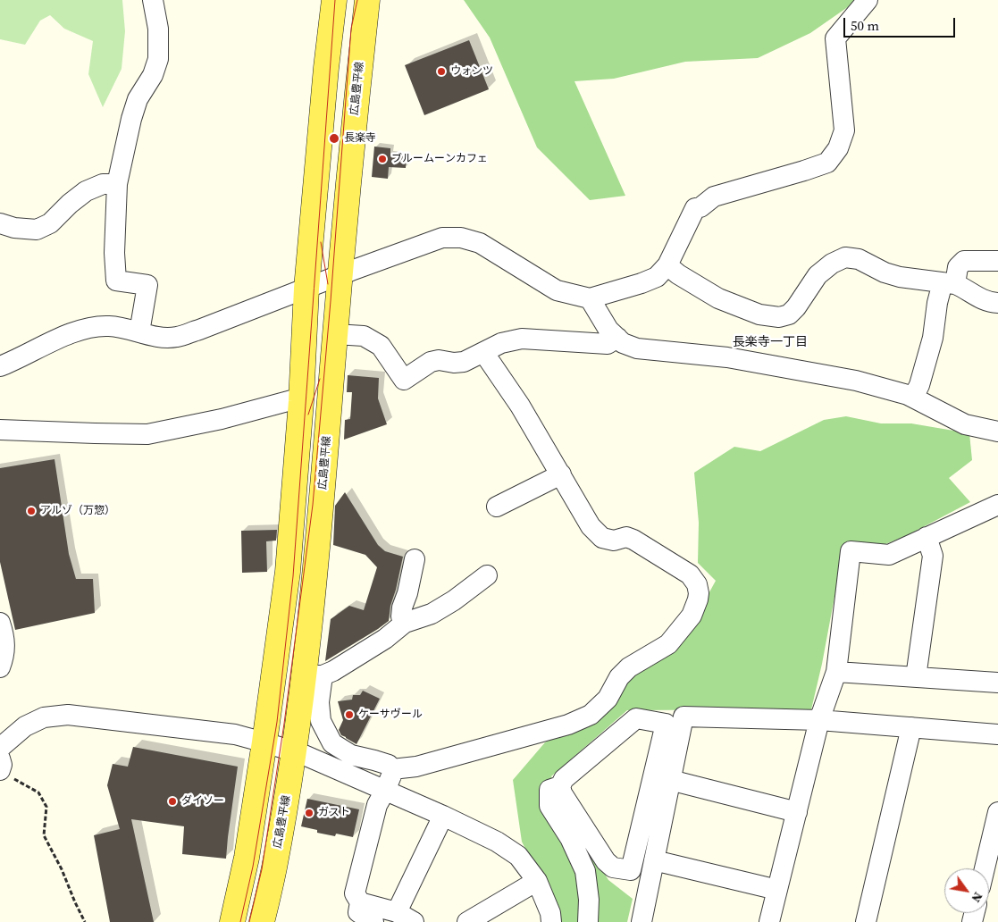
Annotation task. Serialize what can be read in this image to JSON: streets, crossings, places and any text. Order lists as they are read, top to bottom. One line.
{"streets":{"main road":["広島豊平線"]},"districts":["長楽寺一丁目"],"places":["ウォンツ","長楽寺","ブルームーンカフェ","アルゾ（万惣）","ケーサヴール","ダイソー","ガスト"],"scale_bar":"50 m","north":"bottom right"}
